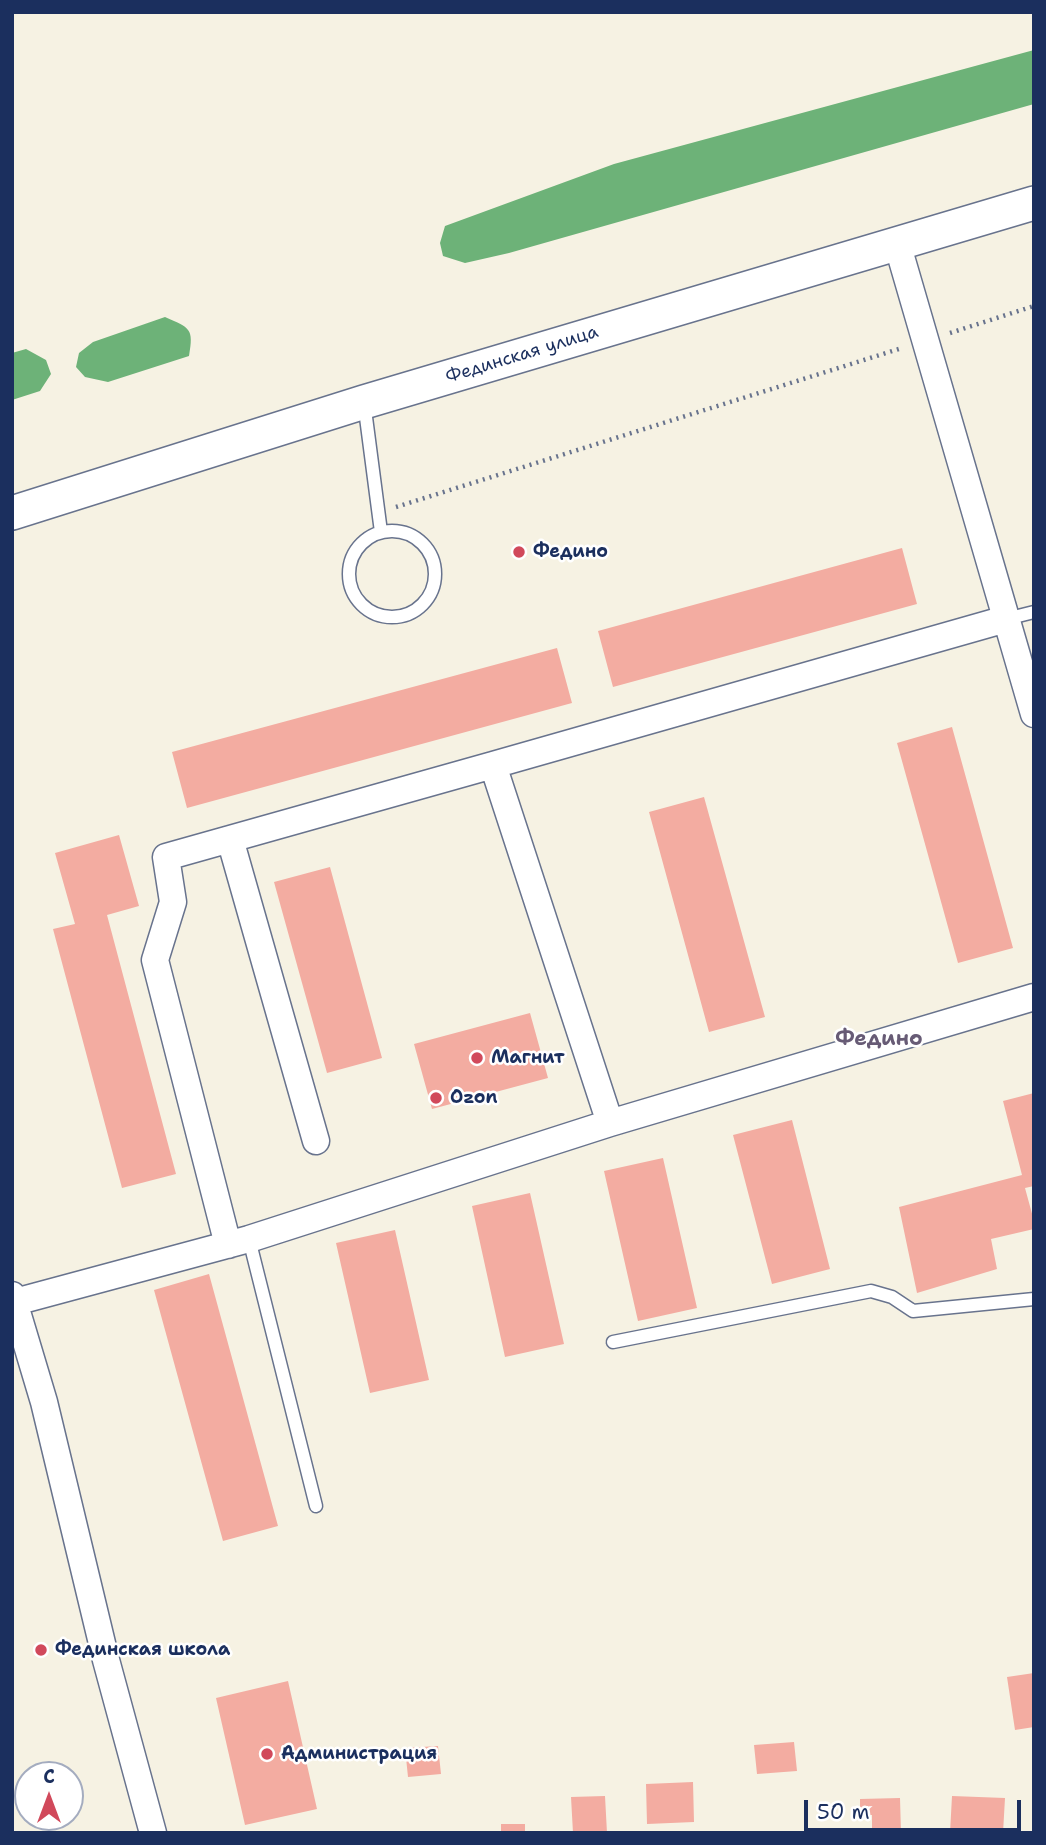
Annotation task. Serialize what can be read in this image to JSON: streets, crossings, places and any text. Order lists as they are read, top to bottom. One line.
{"streets":{"street":["Фединская улица"]},"districts":["Федино"],"places":["Федино","Магнит","Ozon","Фединская школа","Администрация"],"scale_bar":"50 m","north":"top"}
